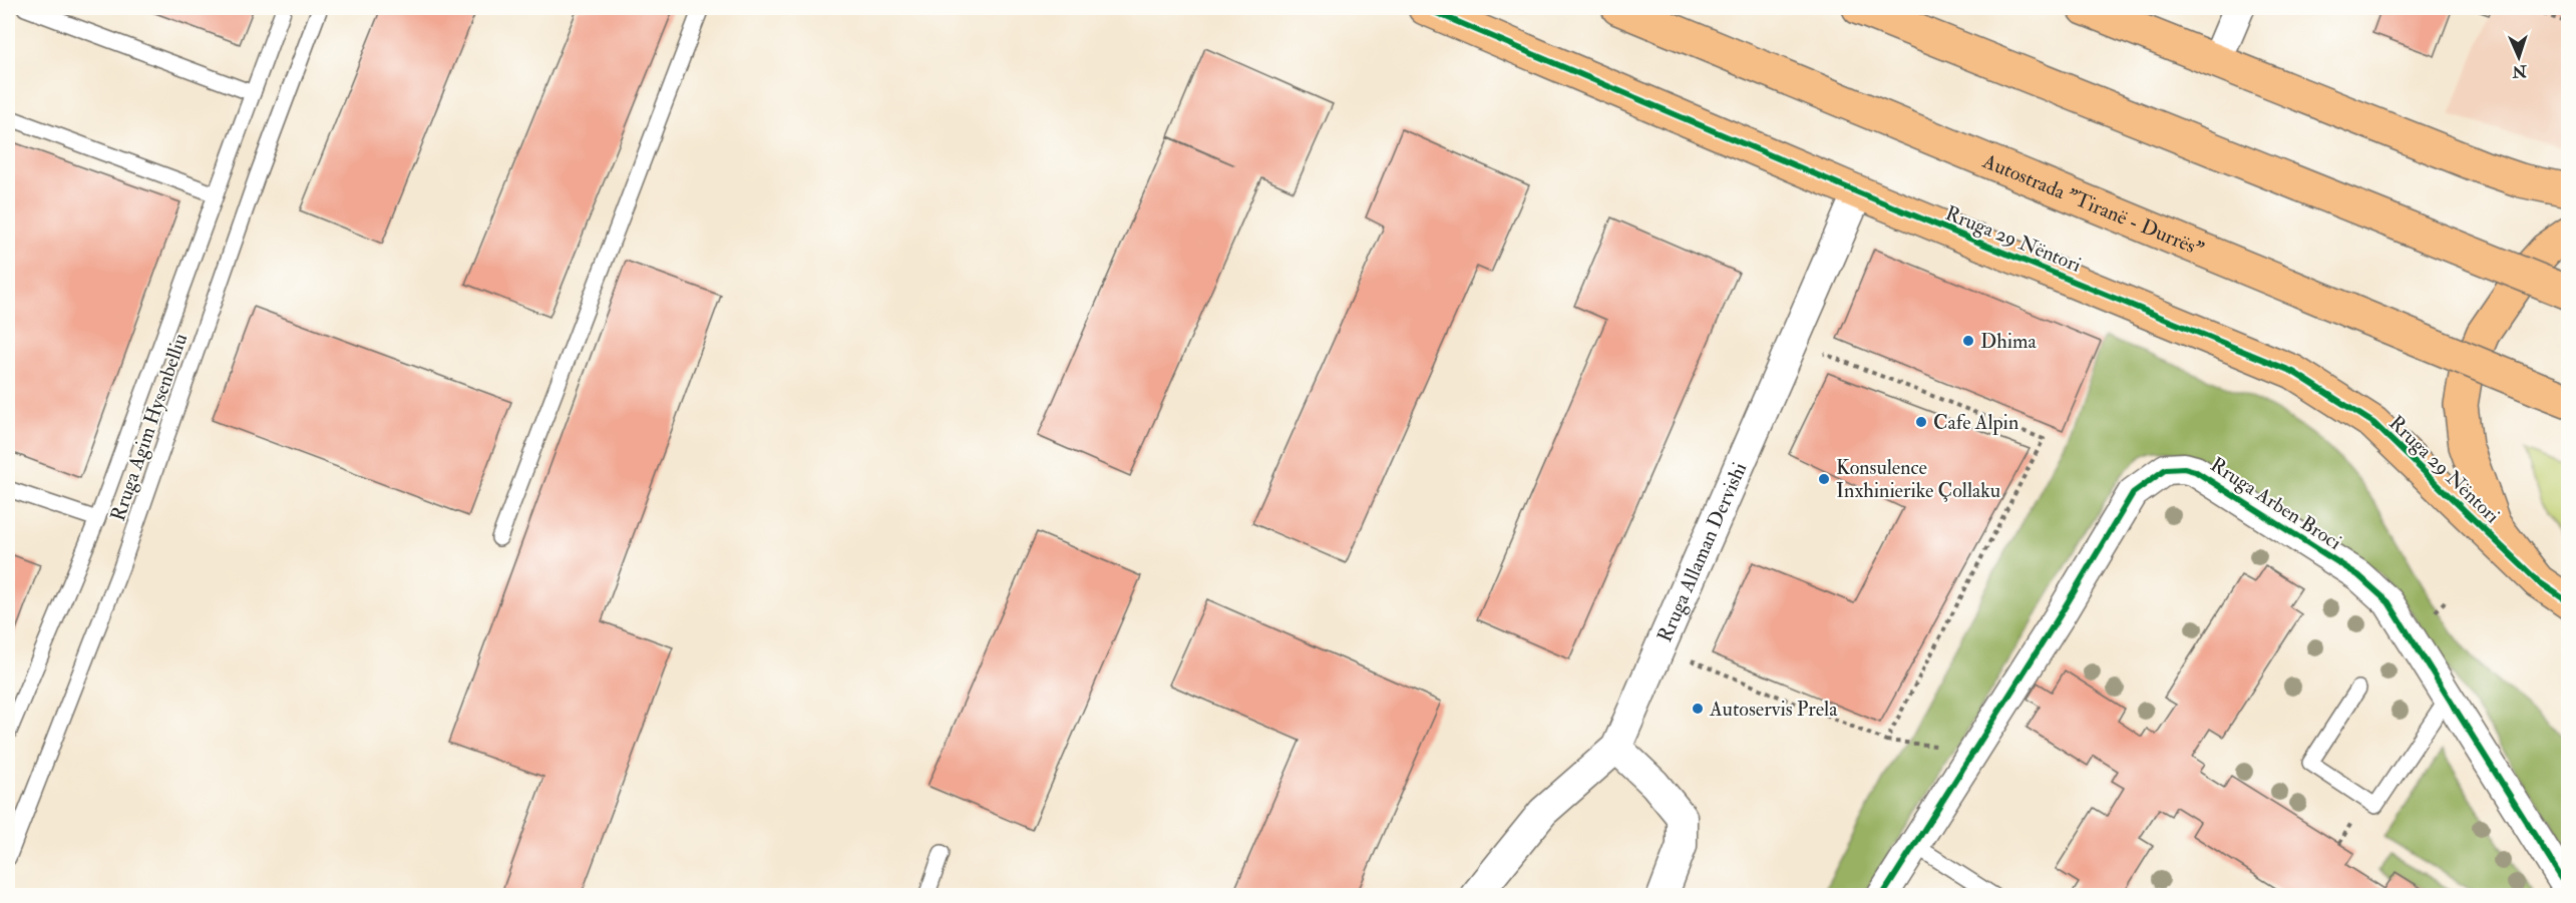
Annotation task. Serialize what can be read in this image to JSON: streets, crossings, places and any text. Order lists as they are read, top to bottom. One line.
{"streets":{"main road":["Autostrada \"Tiranë - Durrës\"","Rruga 29 Nëntori"],"street":["Rruga Arben Broci","Rruga Allaman Dervishi"],"lane":["Rruga Agim Hysenbelliu"]},"crossings":[["Rruga 29 Nëntori","Rruga Allaman Dervishi"]],"places":["Dhima","Cafe Alpin","Konsulence Inxhinierike Çollaku","Autoservis Prela"],"north":"bottom"}
